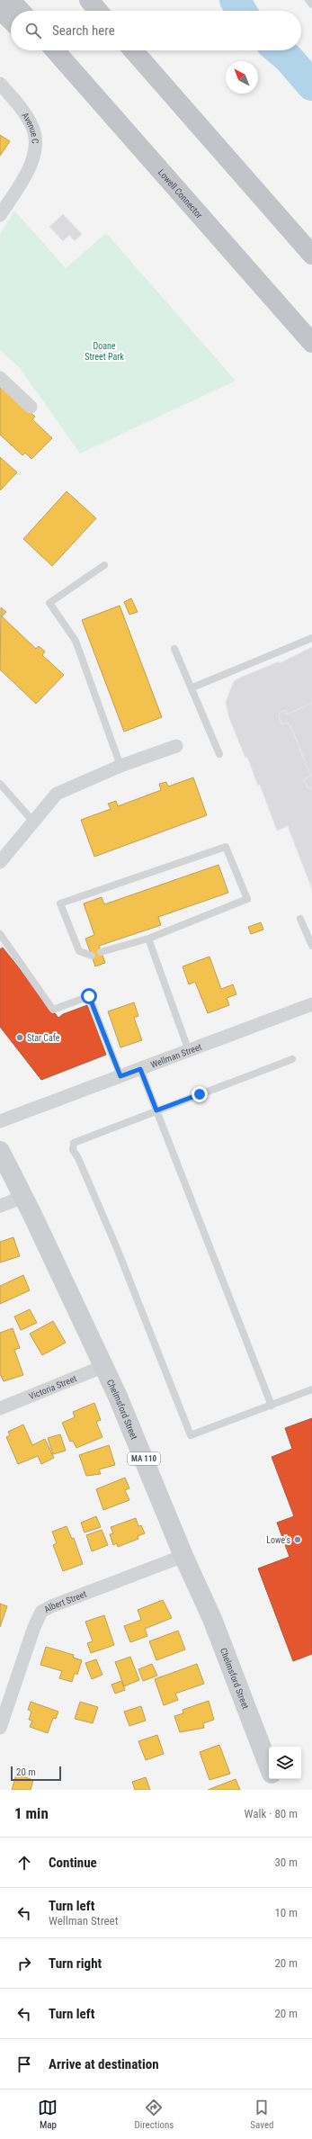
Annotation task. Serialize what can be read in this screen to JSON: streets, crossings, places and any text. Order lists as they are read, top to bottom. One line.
{"streets":{"highway":["Lowell Connector"],"main road":["Chelmsford Street","MA 110"],"street":["Avenue C","Wellman Street","Victoria Street","Albert Street"]},"crossings":[["Victoria Street","Chelmsford Street"],["Chelmsford Street","Albert Street"]],"parks":["Doane Street Park"],"places":["Star Cafe","Lowe's"],"scale_bar":"20 m","north":"top left","page":{"search":"Search here","scale":"20 m","heading":["1 min","Walk · 80 m"],"list":[["Continue","30 m"],["Turn left","Wellman Street","10 m"],["Turn right","20 m"],["Turn left","20 m"],"Arrive at destination"],"nav":["Map","Directions","Saved"]}}
